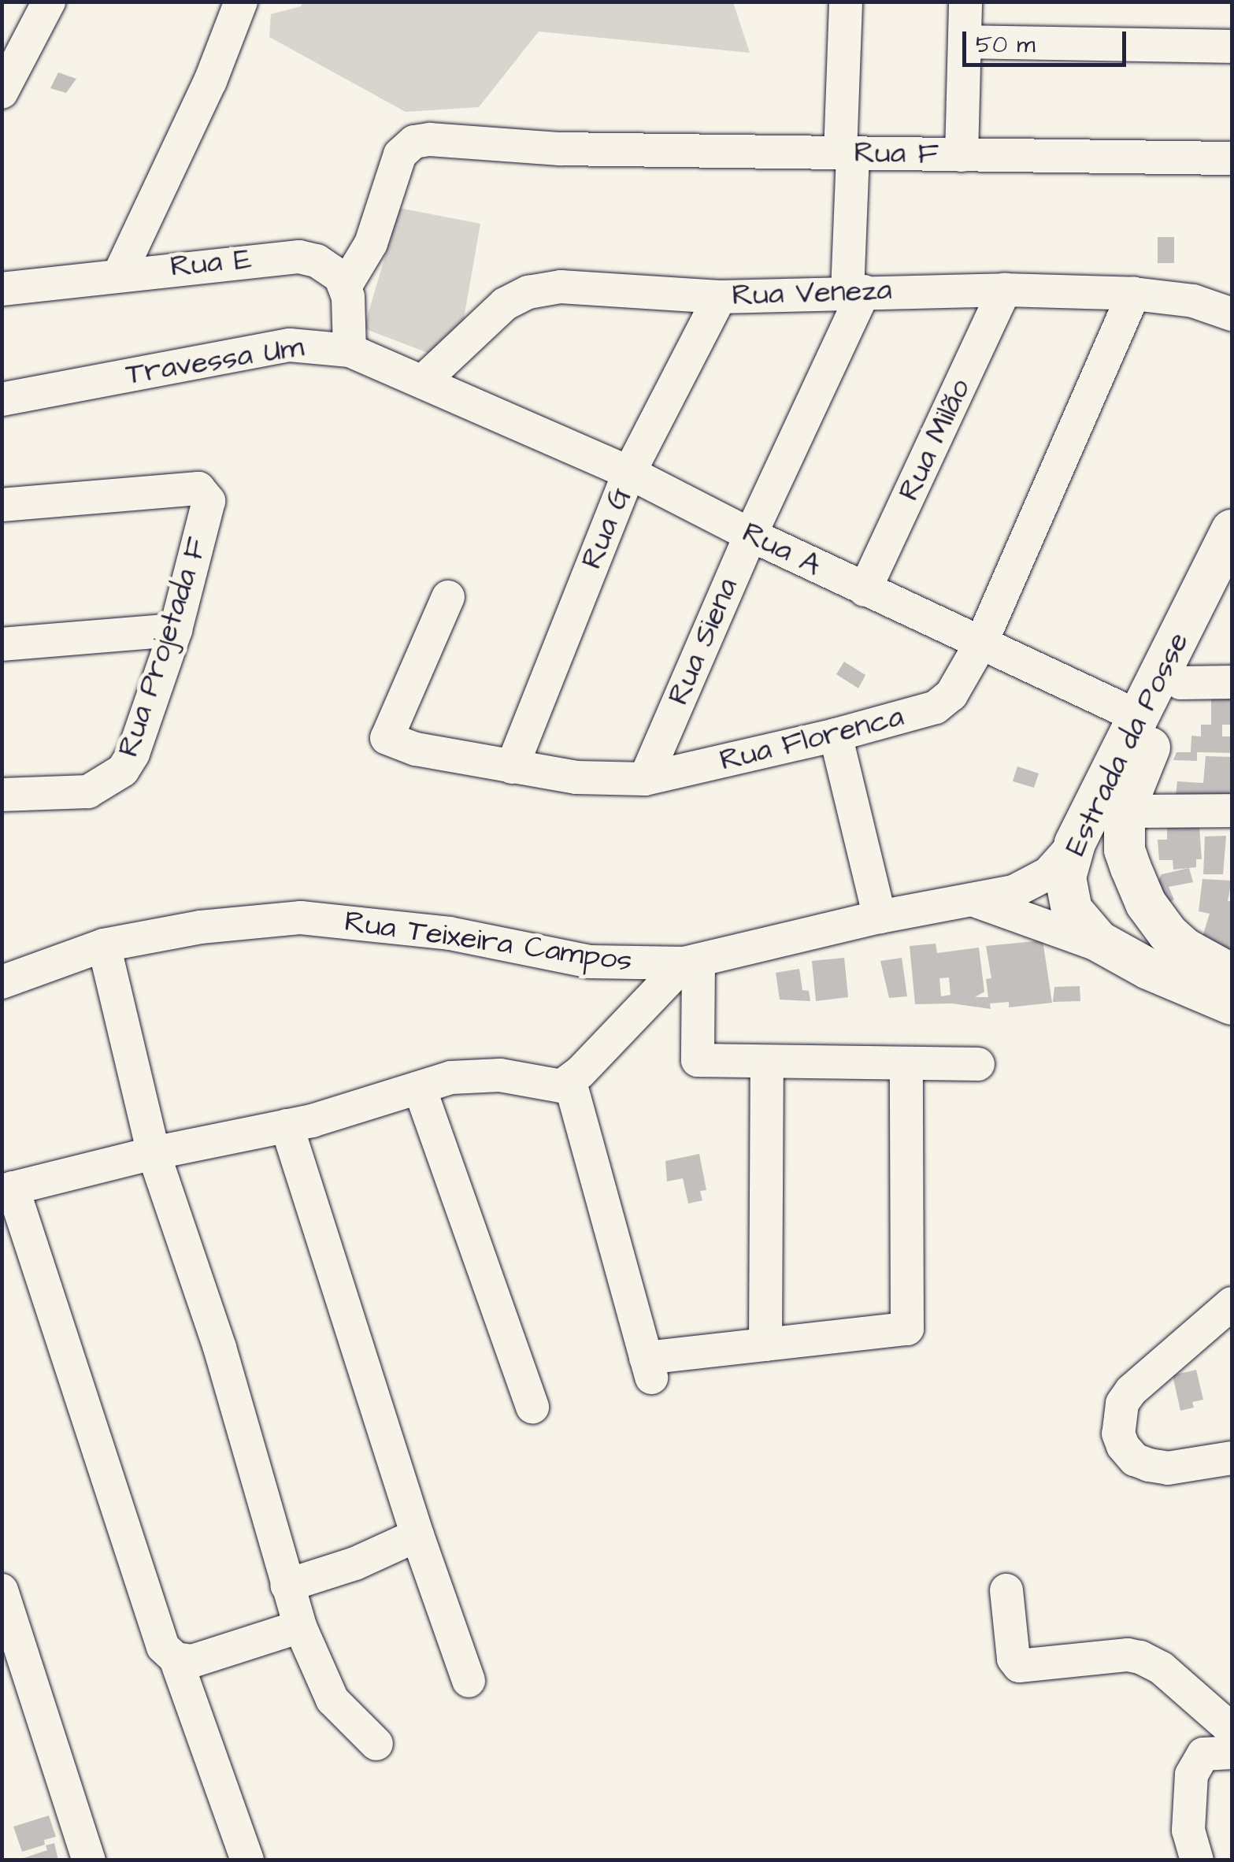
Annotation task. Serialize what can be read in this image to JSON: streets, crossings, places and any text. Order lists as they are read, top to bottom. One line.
{"streets":{"main road":["Estrada da Posse","Rua Teixeira Campos"],"street":["Rua F","Rua E","Rua Veneza","Travessa Um","Rua Milão","Rua G","Rua A","Rua Siena","Rua Projetada F","Rua Florenca"]},"crossings":[["Rua F","Rua E"],["Rua Veneza","Travessa Um"],["Rua Veneza","Rua Milão"],["Rua Veneza","Rua G"],["Rua Veneza","Rua A"],["Rua Veneza","Rua Siena"],["Rua Veneza","Rua Florenca"],["Travessa Um","Rua A"],["Rua Milão","Rua A"],["Rua G","Rua A"],["Rua G","Rua Florenca"],["Rua A","Rua Siena"],["Rua A","Rua Florenca"],["Rua A","Estrada da Posse"],["Rua Siena","Rua Florenca"],["Estrada da Posse","Rua Teixeira Campos"]],"scale_bar":"50 m"}
